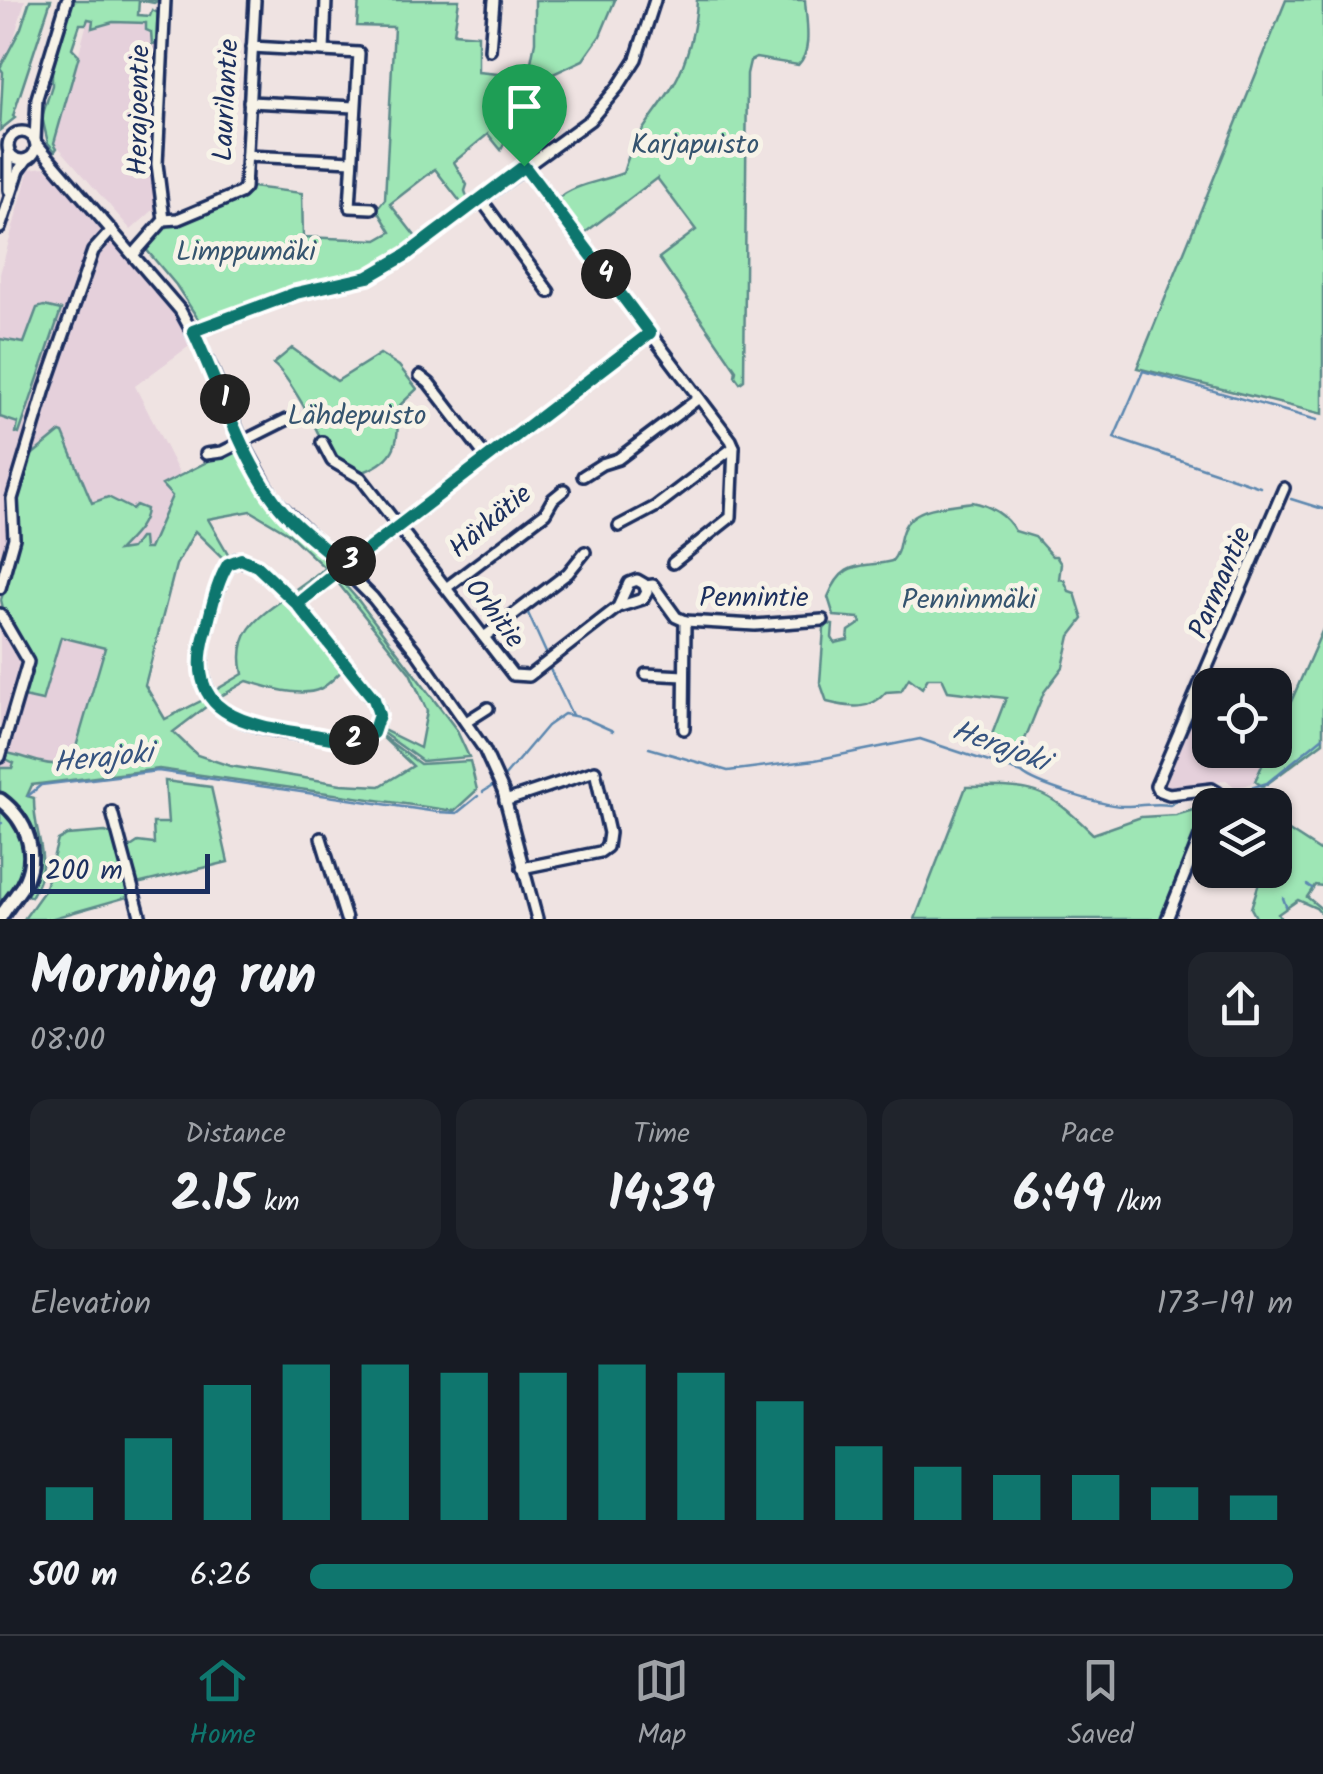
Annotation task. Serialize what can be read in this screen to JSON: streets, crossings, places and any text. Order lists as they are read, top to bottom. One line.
{"streets":{"street":["Laurilantie","Herajoentie","Härkätie","Parmantie","Pennintie","Orhitie"]},"crossings":[["Laurilantie","Herajoentie"],["Härkätie","Orhitie"]],"water":["Herajoki"],"parks":["Karjapuisto","Limppumäki","Lähdepuisto","Penninmäki"],"scale_bar":"200 m","page":{"pins":["4","1","3","2"],"scale":"200 m","heading":["Morning run","08:00"],"stats":[["Distance","2.15 km"],["Time","14:39"],["Pace","6:49 /km"]],"chart":["Elevation","173–191 m"],"list":[{"name":"500 m","note":"6:26"}],"tabs":["Home","Map","Saved"]}}
